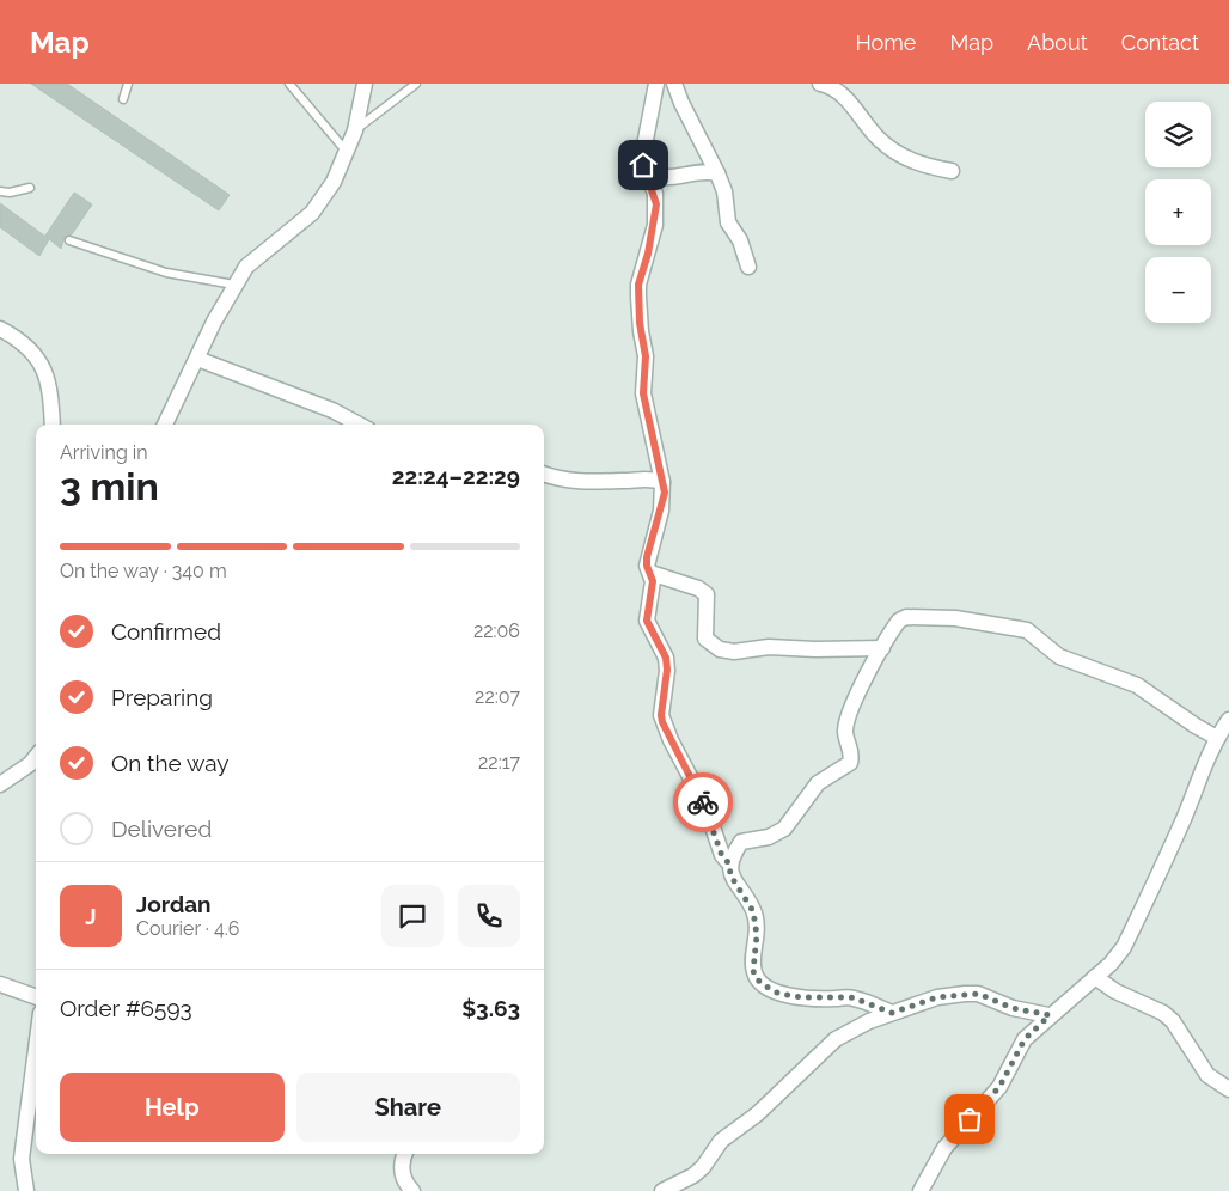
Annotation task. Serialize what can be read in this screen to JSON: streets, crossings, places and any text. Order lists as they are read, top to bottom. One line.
{"page":{"header":"Map","nav":["Home","Map","About","Contact"],"map_buttons":["+","−"],"heading":["3 min","Arriving in","22:24–22:29"],"panel":["Jordan","Courier · 4.6","Order #6593","$3.63"],"bar":"On the way · 340 m","list":[["Confirmed","22:06"],["Preparing","22:07"],["On the way","22:17"],"Delivered"],"round":"J","buttons":["Help","Share"]}}
